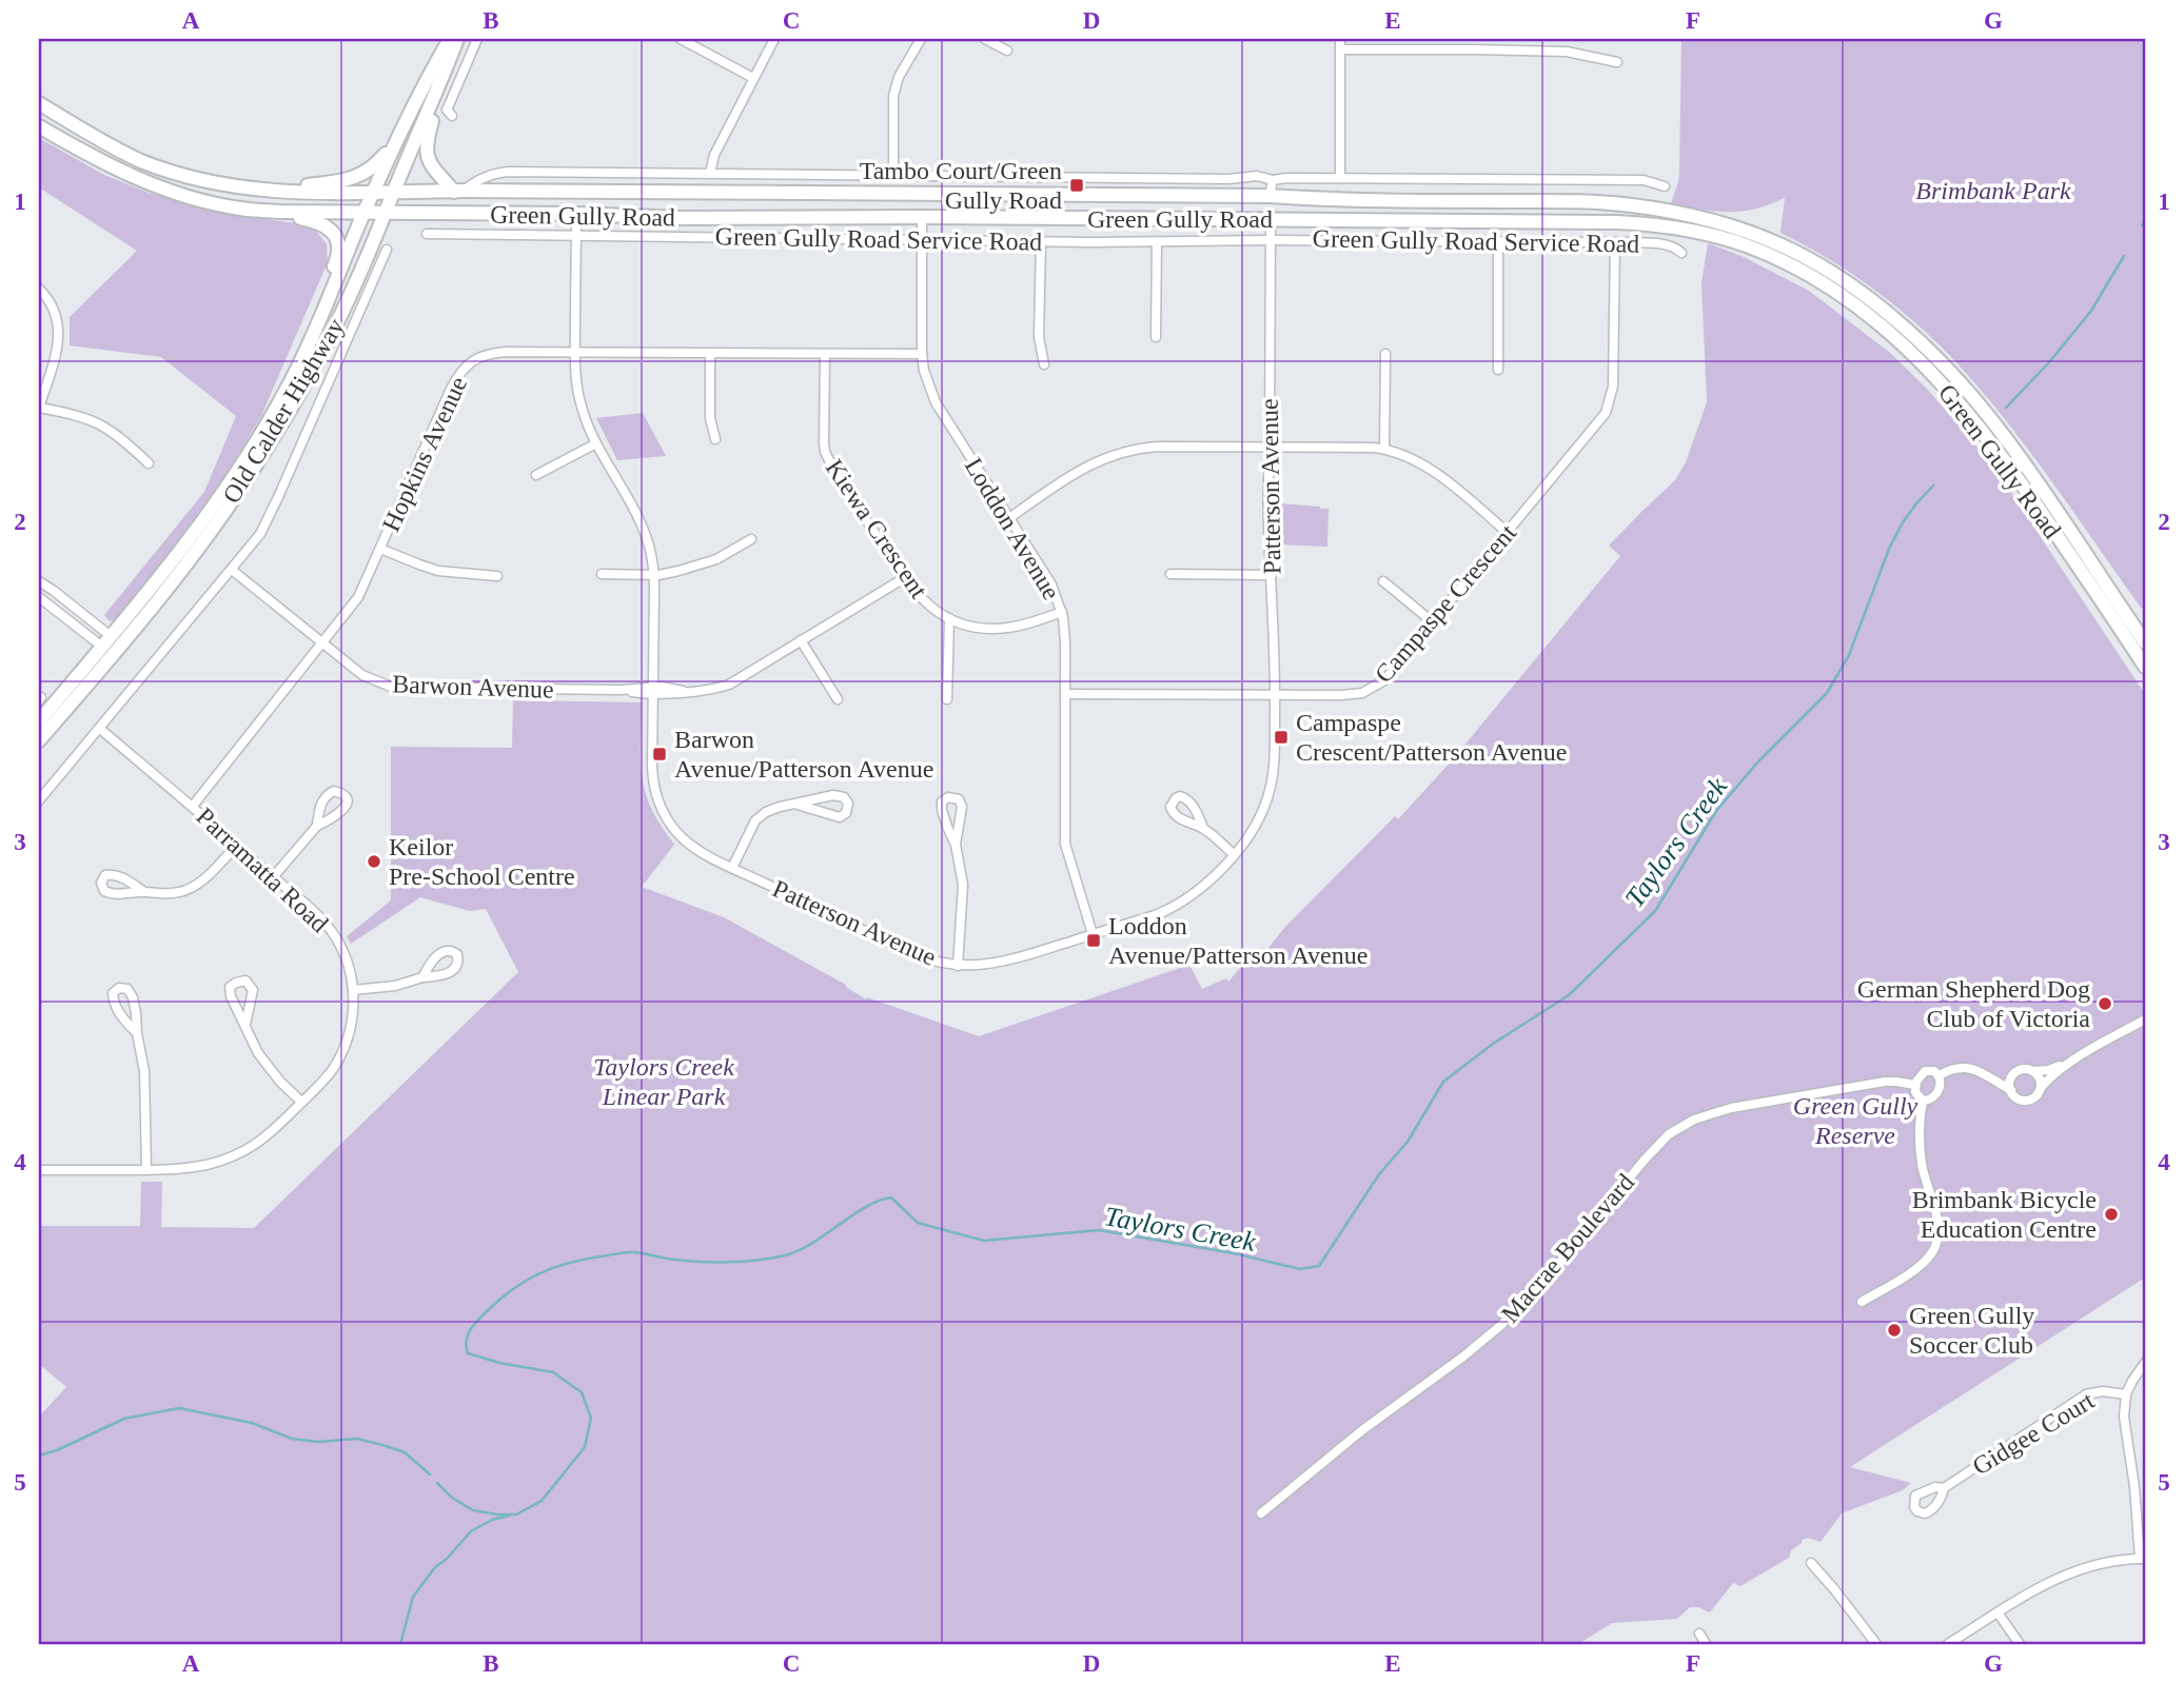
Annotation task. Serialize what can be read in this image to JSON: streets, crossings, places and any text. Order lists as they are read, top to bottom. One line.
{"streets":{"main road":["Green Gully Road","Old Calder Highway"],"street":["Green Gully Road Service Road","Hopkins Avenue","Patterson Avenue","Kiewa Crescent","Loddon Avenue","Campaspe Crescent","Barwon Avenue","Parramatta Road","Macrae Boulevard","Gidgee Court"]},"crossings":[["Green Gully Road","Old Calder Highway"],["Green Gully Road","Patterson Avenue"],["Green Gully Road","Loddon Avenue"],["Green Gully Road Service Road","Patterson Avenue"],["Green Gully Road Service Road","Loddon Avenue"],["Green Gully Road Service Road","Campaspe Crescent"],["Hopkins Avenue","Patterson Avenue"],["Hopkins Avenue","Kiewa Crescent"],["Hopkins Avenue","Loddon Avenue"],["Hopkins Avenue","Barwon Avenue"],["Hopkins Avenue","Parramatta Road"],["Patterson Avenue","Loddon Avenue"],["Patterson Avenue","Campaspe Crescent"],["Patterson Avenue","Barwon Avenue"],["Kiewa Crescent","Loddon Avenue"],["Kiewa Crescent","Barwon Avenue"],["Loddon Avenue","Campaspe Crescent"]],"water":["Taylors Creek"],"parks":["Brimbank Park","Taylors Creek Linear Park","Green Gully Reserve"],"places":{"transit":["Tambo Court/Green Gully Road","Campaspe Crescent/Patterson Avenue","Barwon Avenue/Patterson Avenue","Loddon Avenue/Patterson Avenue"],"other":["Keilor Pre-School Centre","German Shepherd Dog Club of Victoria","Brimbank Bicycle Education Centre","Green Gully Soccer Club"]},"grid":{"columns":["A","B","C","D","E","F","G"],"rows":["1","2","3","4","5"]}}
